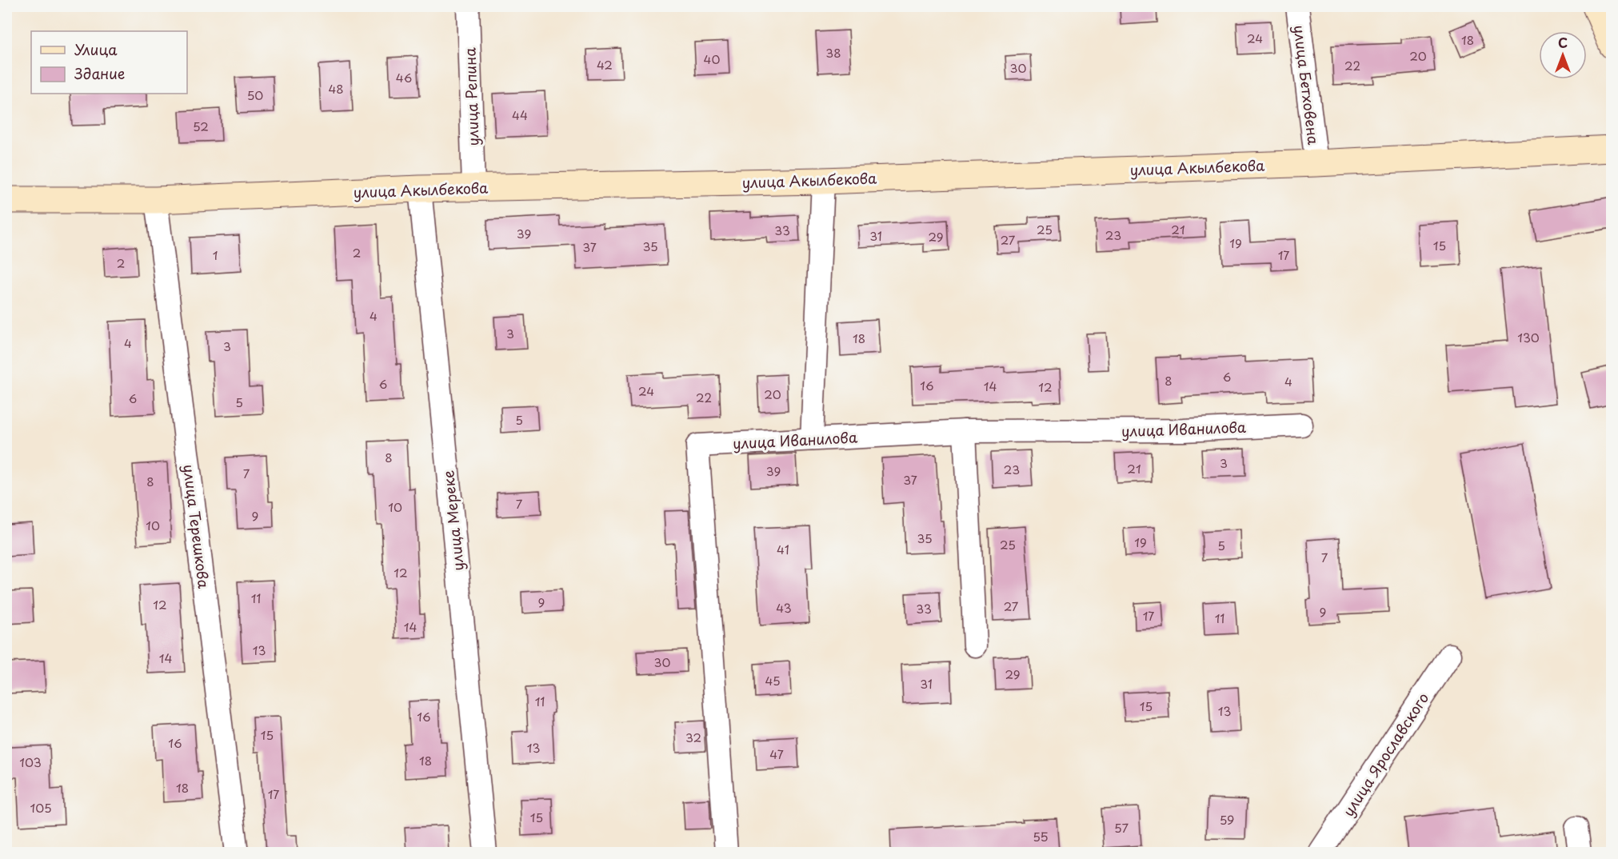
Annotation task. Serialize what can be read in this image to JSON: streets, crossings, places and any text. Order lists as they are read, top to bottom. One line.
{"streets":{"street":["улица Бетховена","улица Репина","улица Акылбекова","улица Иванилова","улица Мереке","улица Терешкова","улица Ярославского"]},"crossings":[["улица Бетховена","улица Акылбекова"],["улица Репина","улица Акылбекова"],["улица Акылбекова","улица Мереке"],["улица Акылбекова","улица Терешкова"]],"house_numbers":["24","18","38","20","40","42","22","30","46","48","50","44","52","25","21","33","39","23","31","29","27","19","15","35","37","2","1","17","2","4","3","130","18","4","3","6","8","4","6","16","14","12","24","20","22","6","5","5","8","3","21","23","39","7","37","8","7","10","9","10","35","19","25","5","41","7","12","11","9","12","27","43","33","9","17","11","14","13","14","30","29","45","31","11","15","13","16","15","32","16","13","47","18","103","18","17","105","15","59","57","55"],"legend":["Улица","Здание"],"north":"top"}
